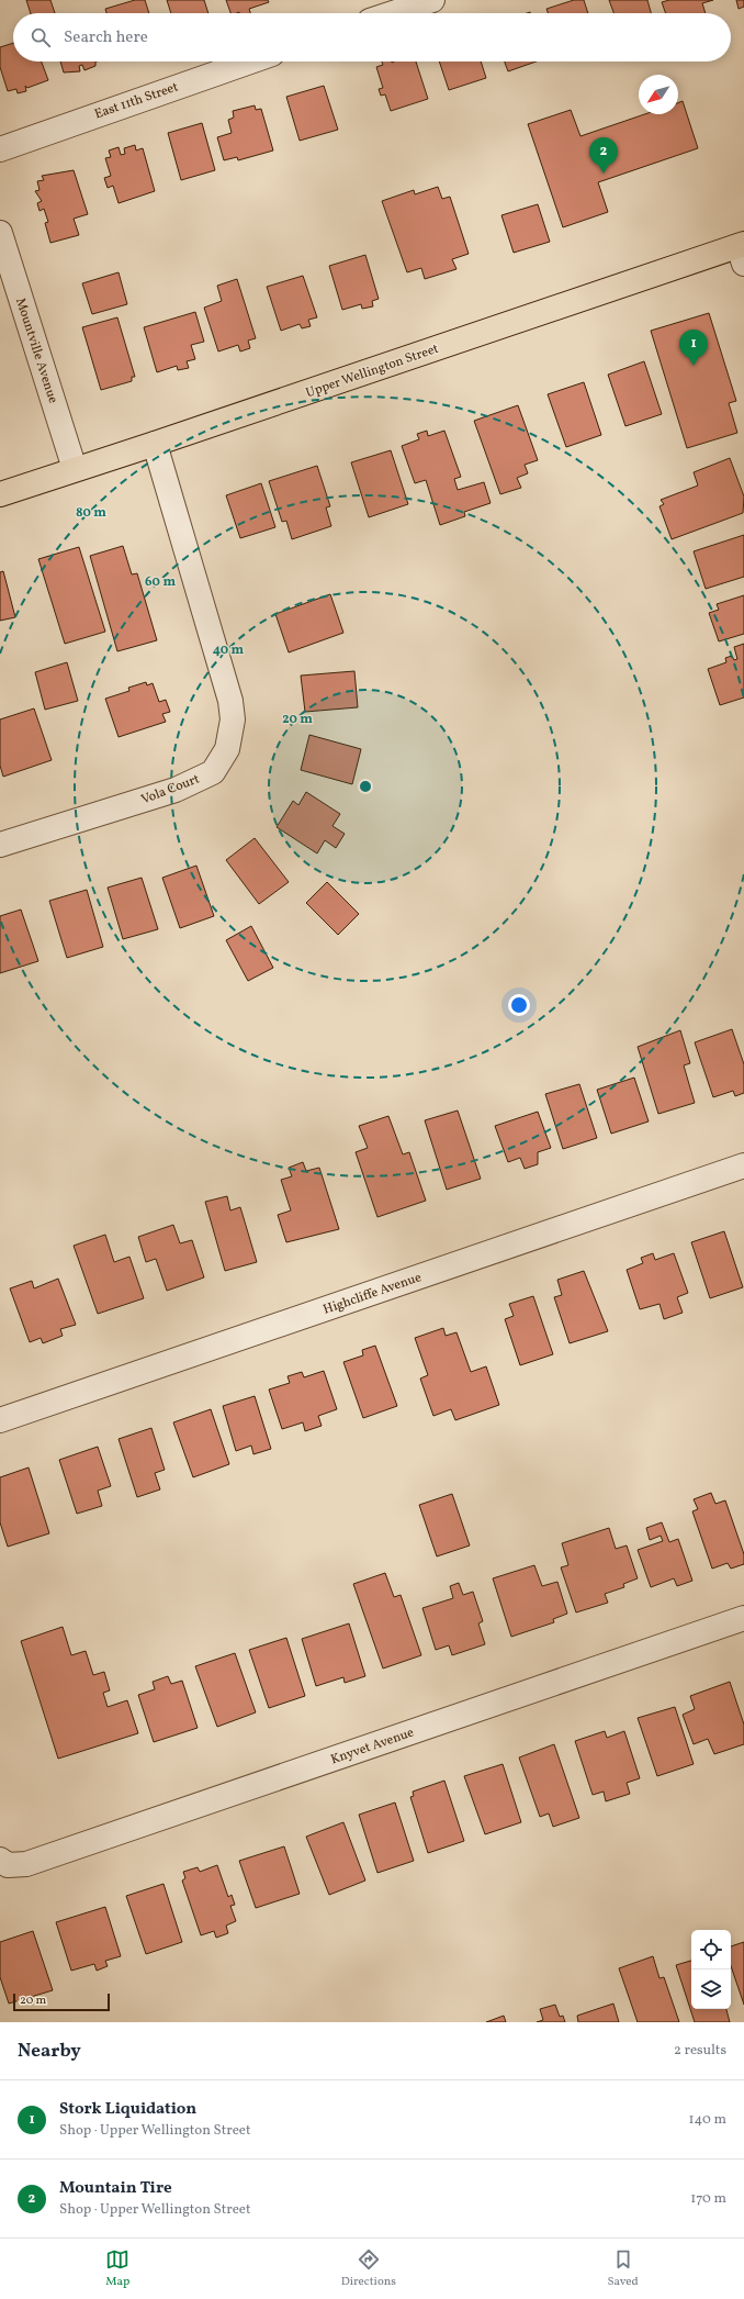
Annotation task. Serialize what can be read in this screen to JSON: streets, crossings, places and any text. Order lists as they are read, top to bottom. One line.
{"streets":{"main road":["Upper Wellington Street"],"street":["East 11th Street","Mountville Avenue","Vola Court","Highcliffe Avenue","Knyvet Avenue"]},"crossings":[["Mountville Avenue","Upper Wellington Street"],["Upper Wellington Street","Vola Court"]],"scale_bar":"20 m","north":"bottom left","page":{"search":"Search here","pins":["2","1"],"scale":"20 m","heading":["Nearby","2 results"],"list":[{"mark":"1","name":"Stork Liquidation","note":"Shop · Upper Wellington Street","value":"140 m"},{"mark":"2","name":"Mountain Tire","note":"Shop · Upper Wellington Street","value":"170 m"}],"nav":["Map","Directions","Saved"]},"rings":["80 m","60 m","40 m","20 m"]}
